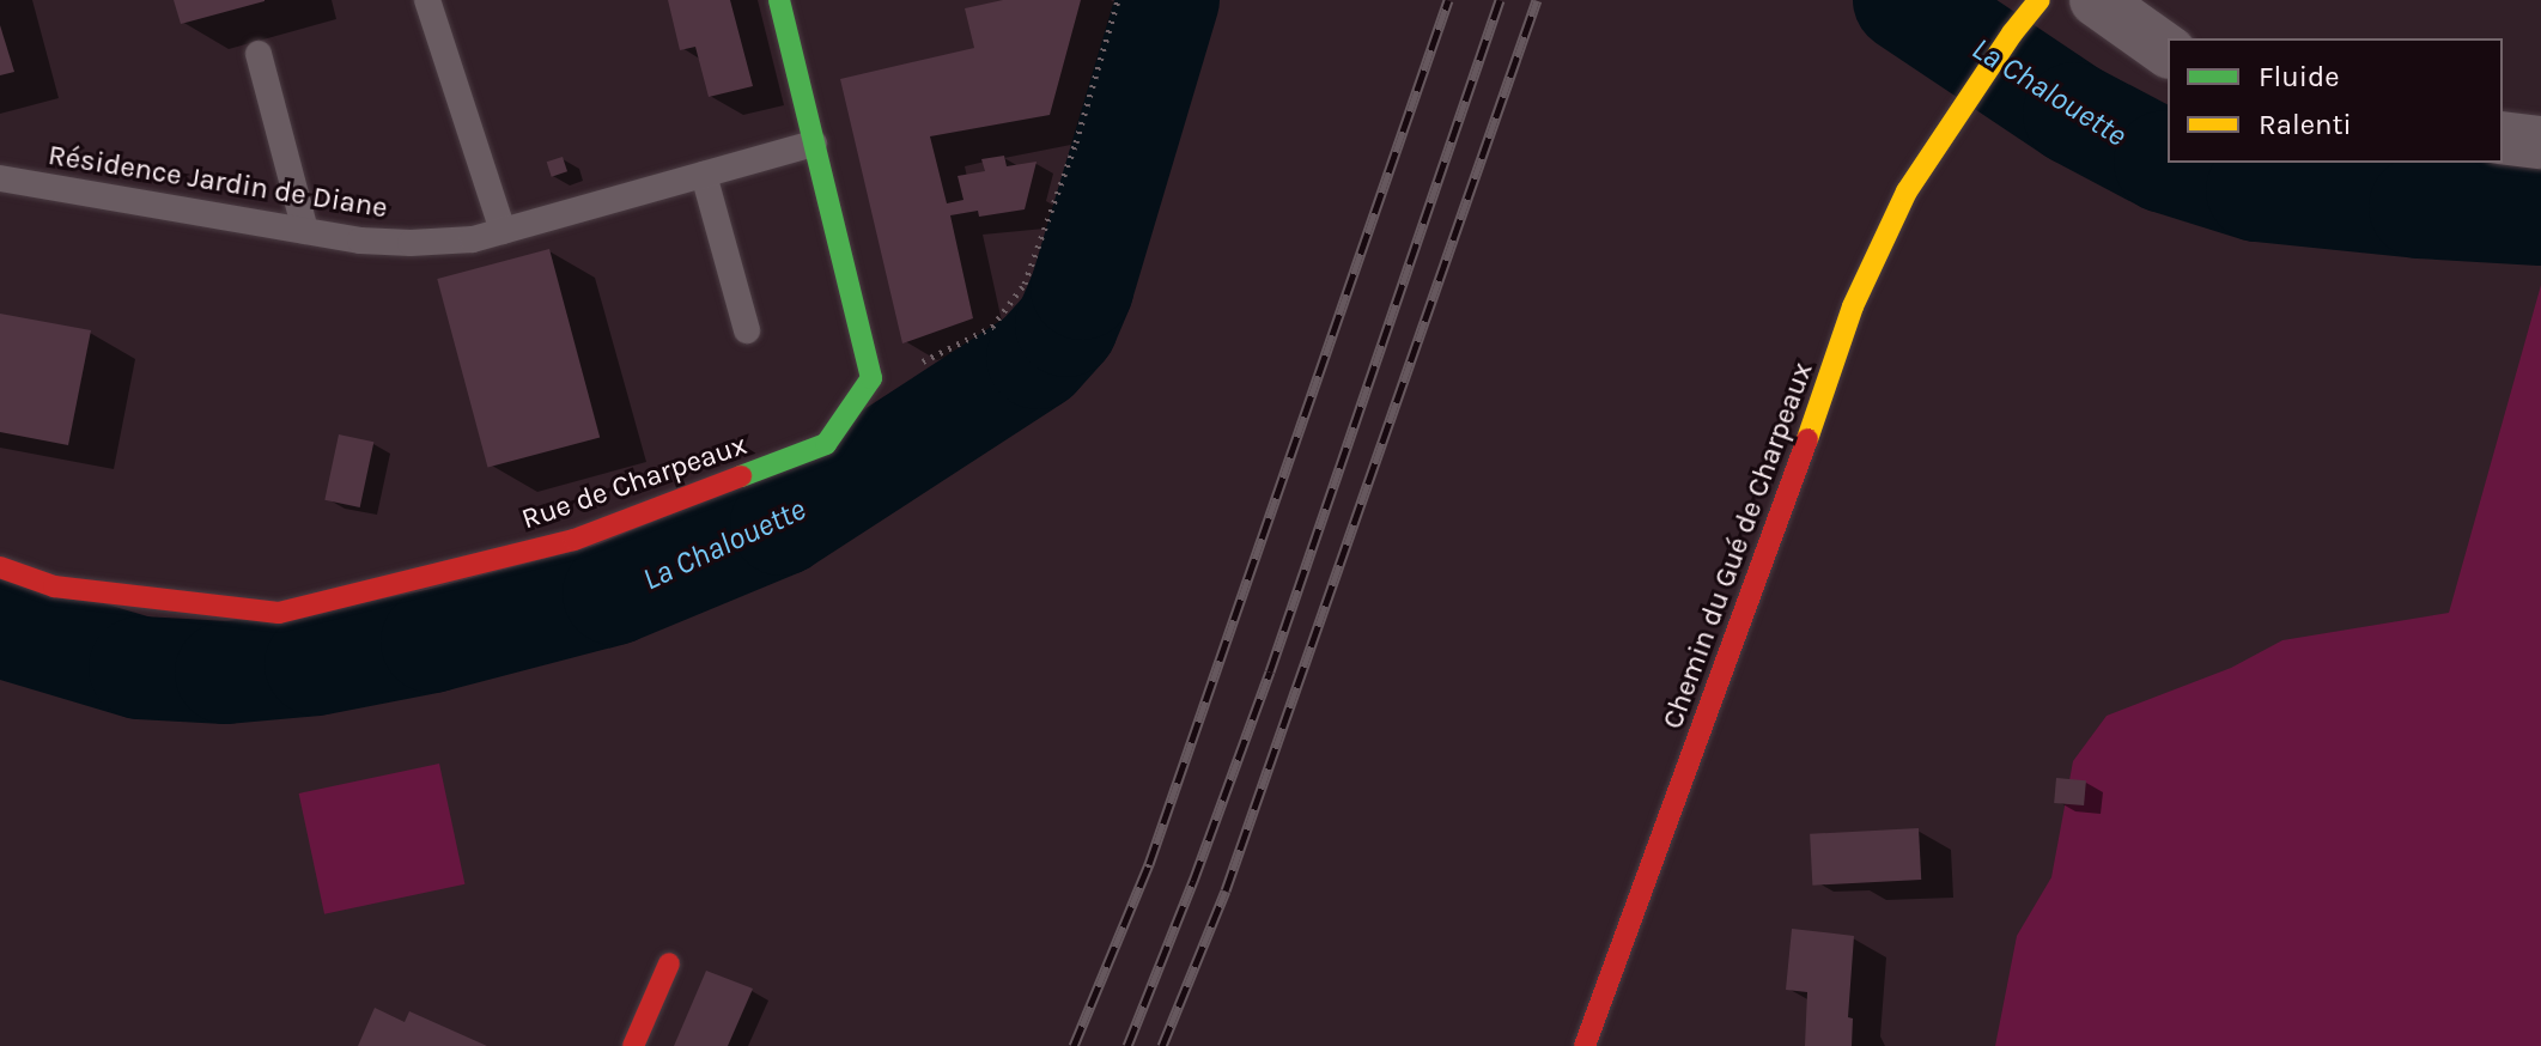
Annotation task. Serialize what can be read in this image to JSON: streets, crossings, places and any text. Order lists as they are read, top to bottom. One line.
{"streets":{"street":["Rue de Charpeaux","Chemin du Gué de Charpeaux"],"lane":["Résidence Jardin de Diane"]},"water":["La Chalouette"],"legend":["Fluide","Ralenti"]}
